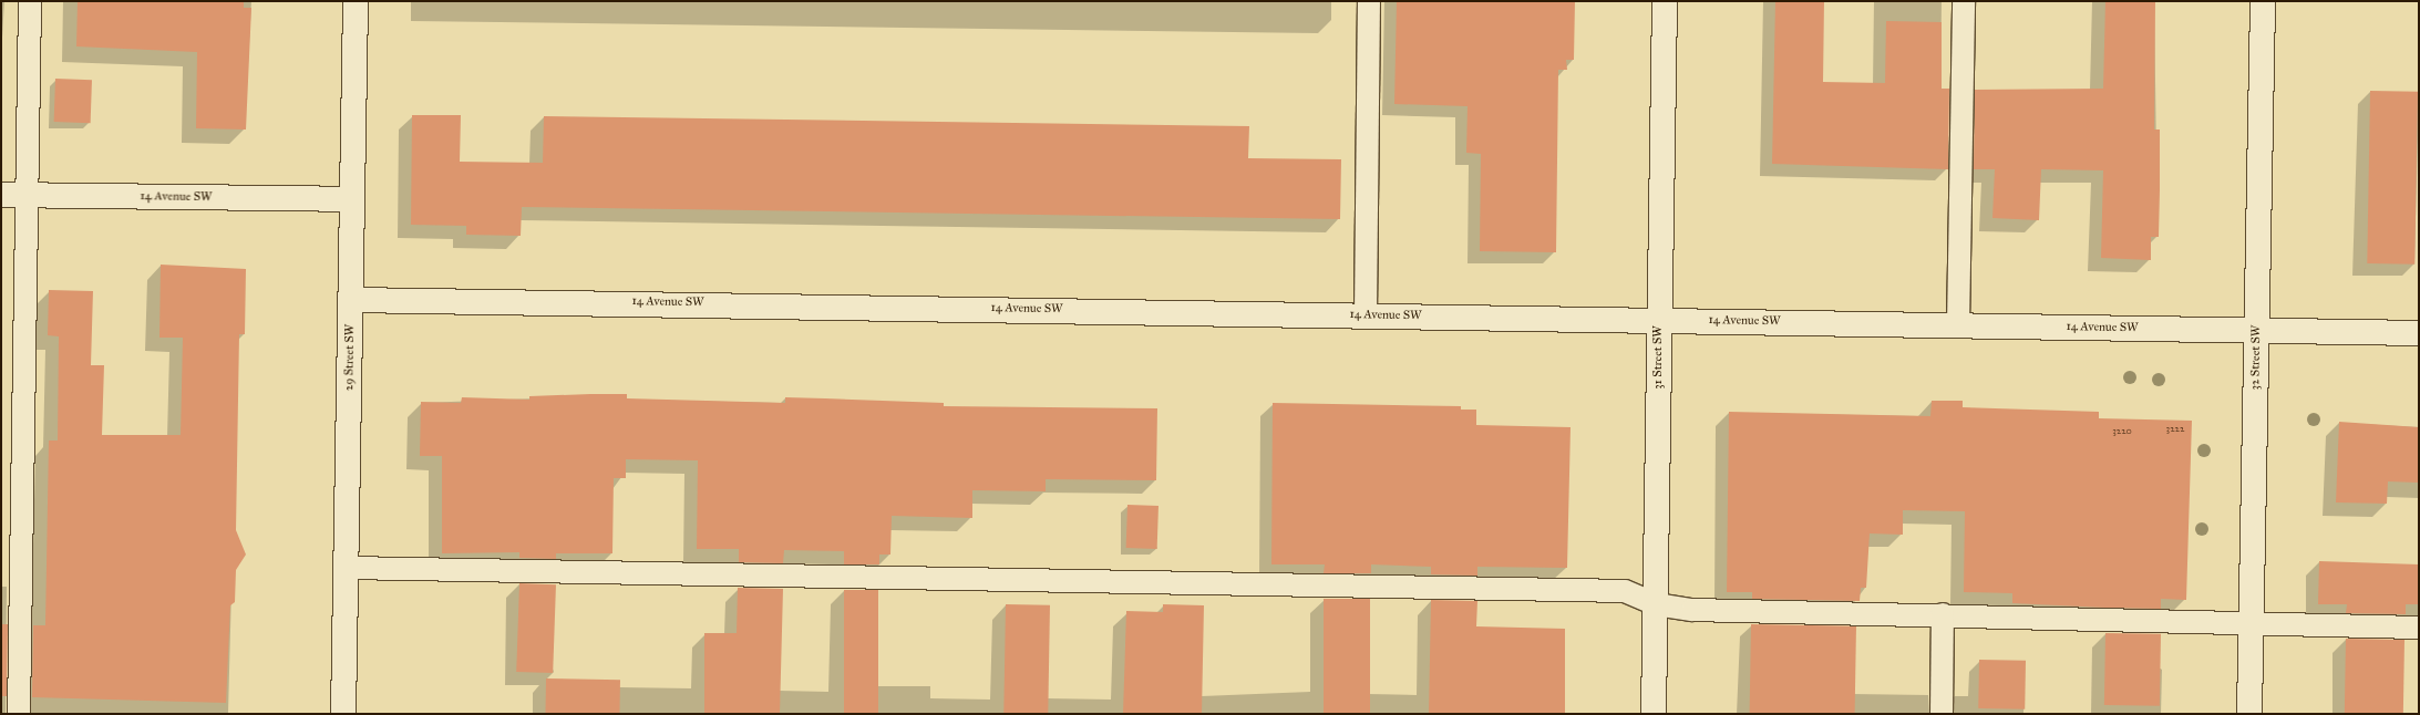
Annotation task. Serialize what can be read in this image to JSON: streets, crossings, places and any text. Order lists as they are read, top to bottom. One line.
{"streets":{"street":["14 Avenue SW","29 Street SW","31 Street SW","32 Street SW"]},"crossings":[["14 Avenue SW","29 Street SW"],["14 Avenue SW","31 Street SW"],["14 Avenue SW","32 Street SW"]],"house_numbers":["3222","3220"]}
